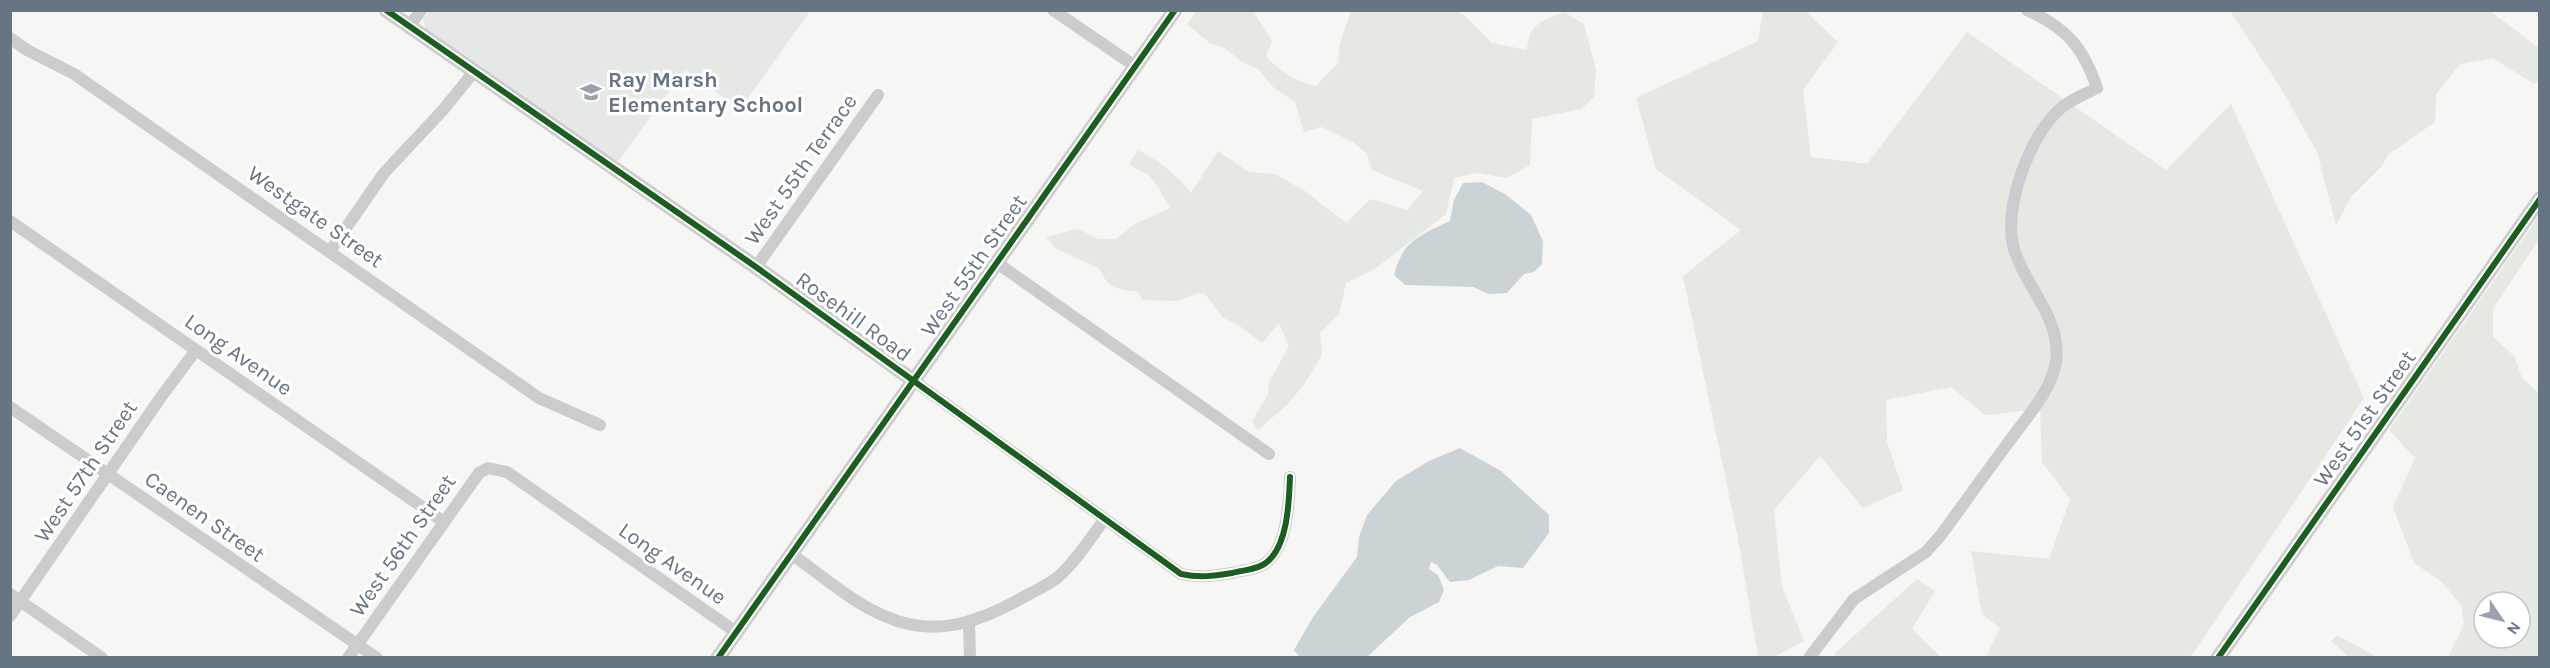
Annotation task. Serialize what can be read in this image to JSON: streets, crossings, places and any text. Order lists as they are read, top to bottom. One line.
{"streets":{"street":["West 55th Terrace","Westgate Street","West 55th Street","Rosehill Road","Long Avenue","West 51st Street","West 57th Street","Caenen Street","West 56th Street"]},"crossings":[["West 55th Terrace","Rosehill Road"],["West 55th Street","Rosehill Road"],["West 55th Street","Long Avenue"],["Long Avenue","West 57th Street"],["Long Avenue","West 56th Street"],["West 57th Street","Caenen Street"],["Caenen Street","West 56th Street"]],"places":{"school or university":["Ray Marsh Elementary School"]},"north":"bottom right"}
